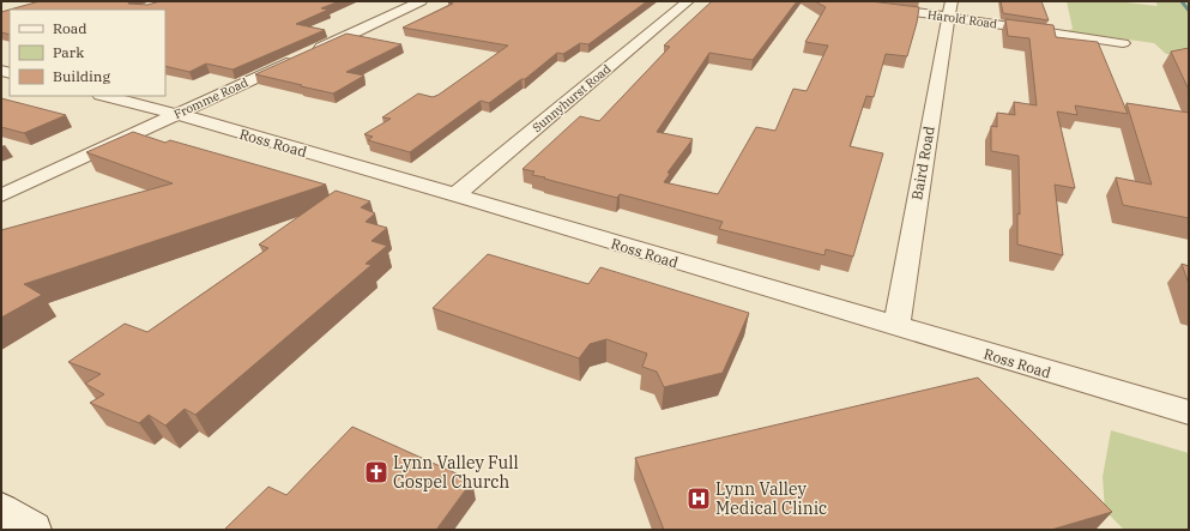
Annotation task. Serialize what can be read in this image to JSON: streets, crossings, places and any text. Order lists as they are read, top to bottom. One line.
{"streets":{"street":["Harold Road","Fromme Road","Sunnyhurst Road","Ross Road","Baird Road"]},"crossings":[["Harold Road","Baird Road"],["Fromme Road","Ross Road"],["Sunnyhurst Road","Ross Road"],["Ross Road","Baird Road"]],"places":{"church":["Lynn Valley Full Gospel Church"],"hospital":["Lynn Valley Medical Clinic"]},"legend":["Road","Park","Building"]}
